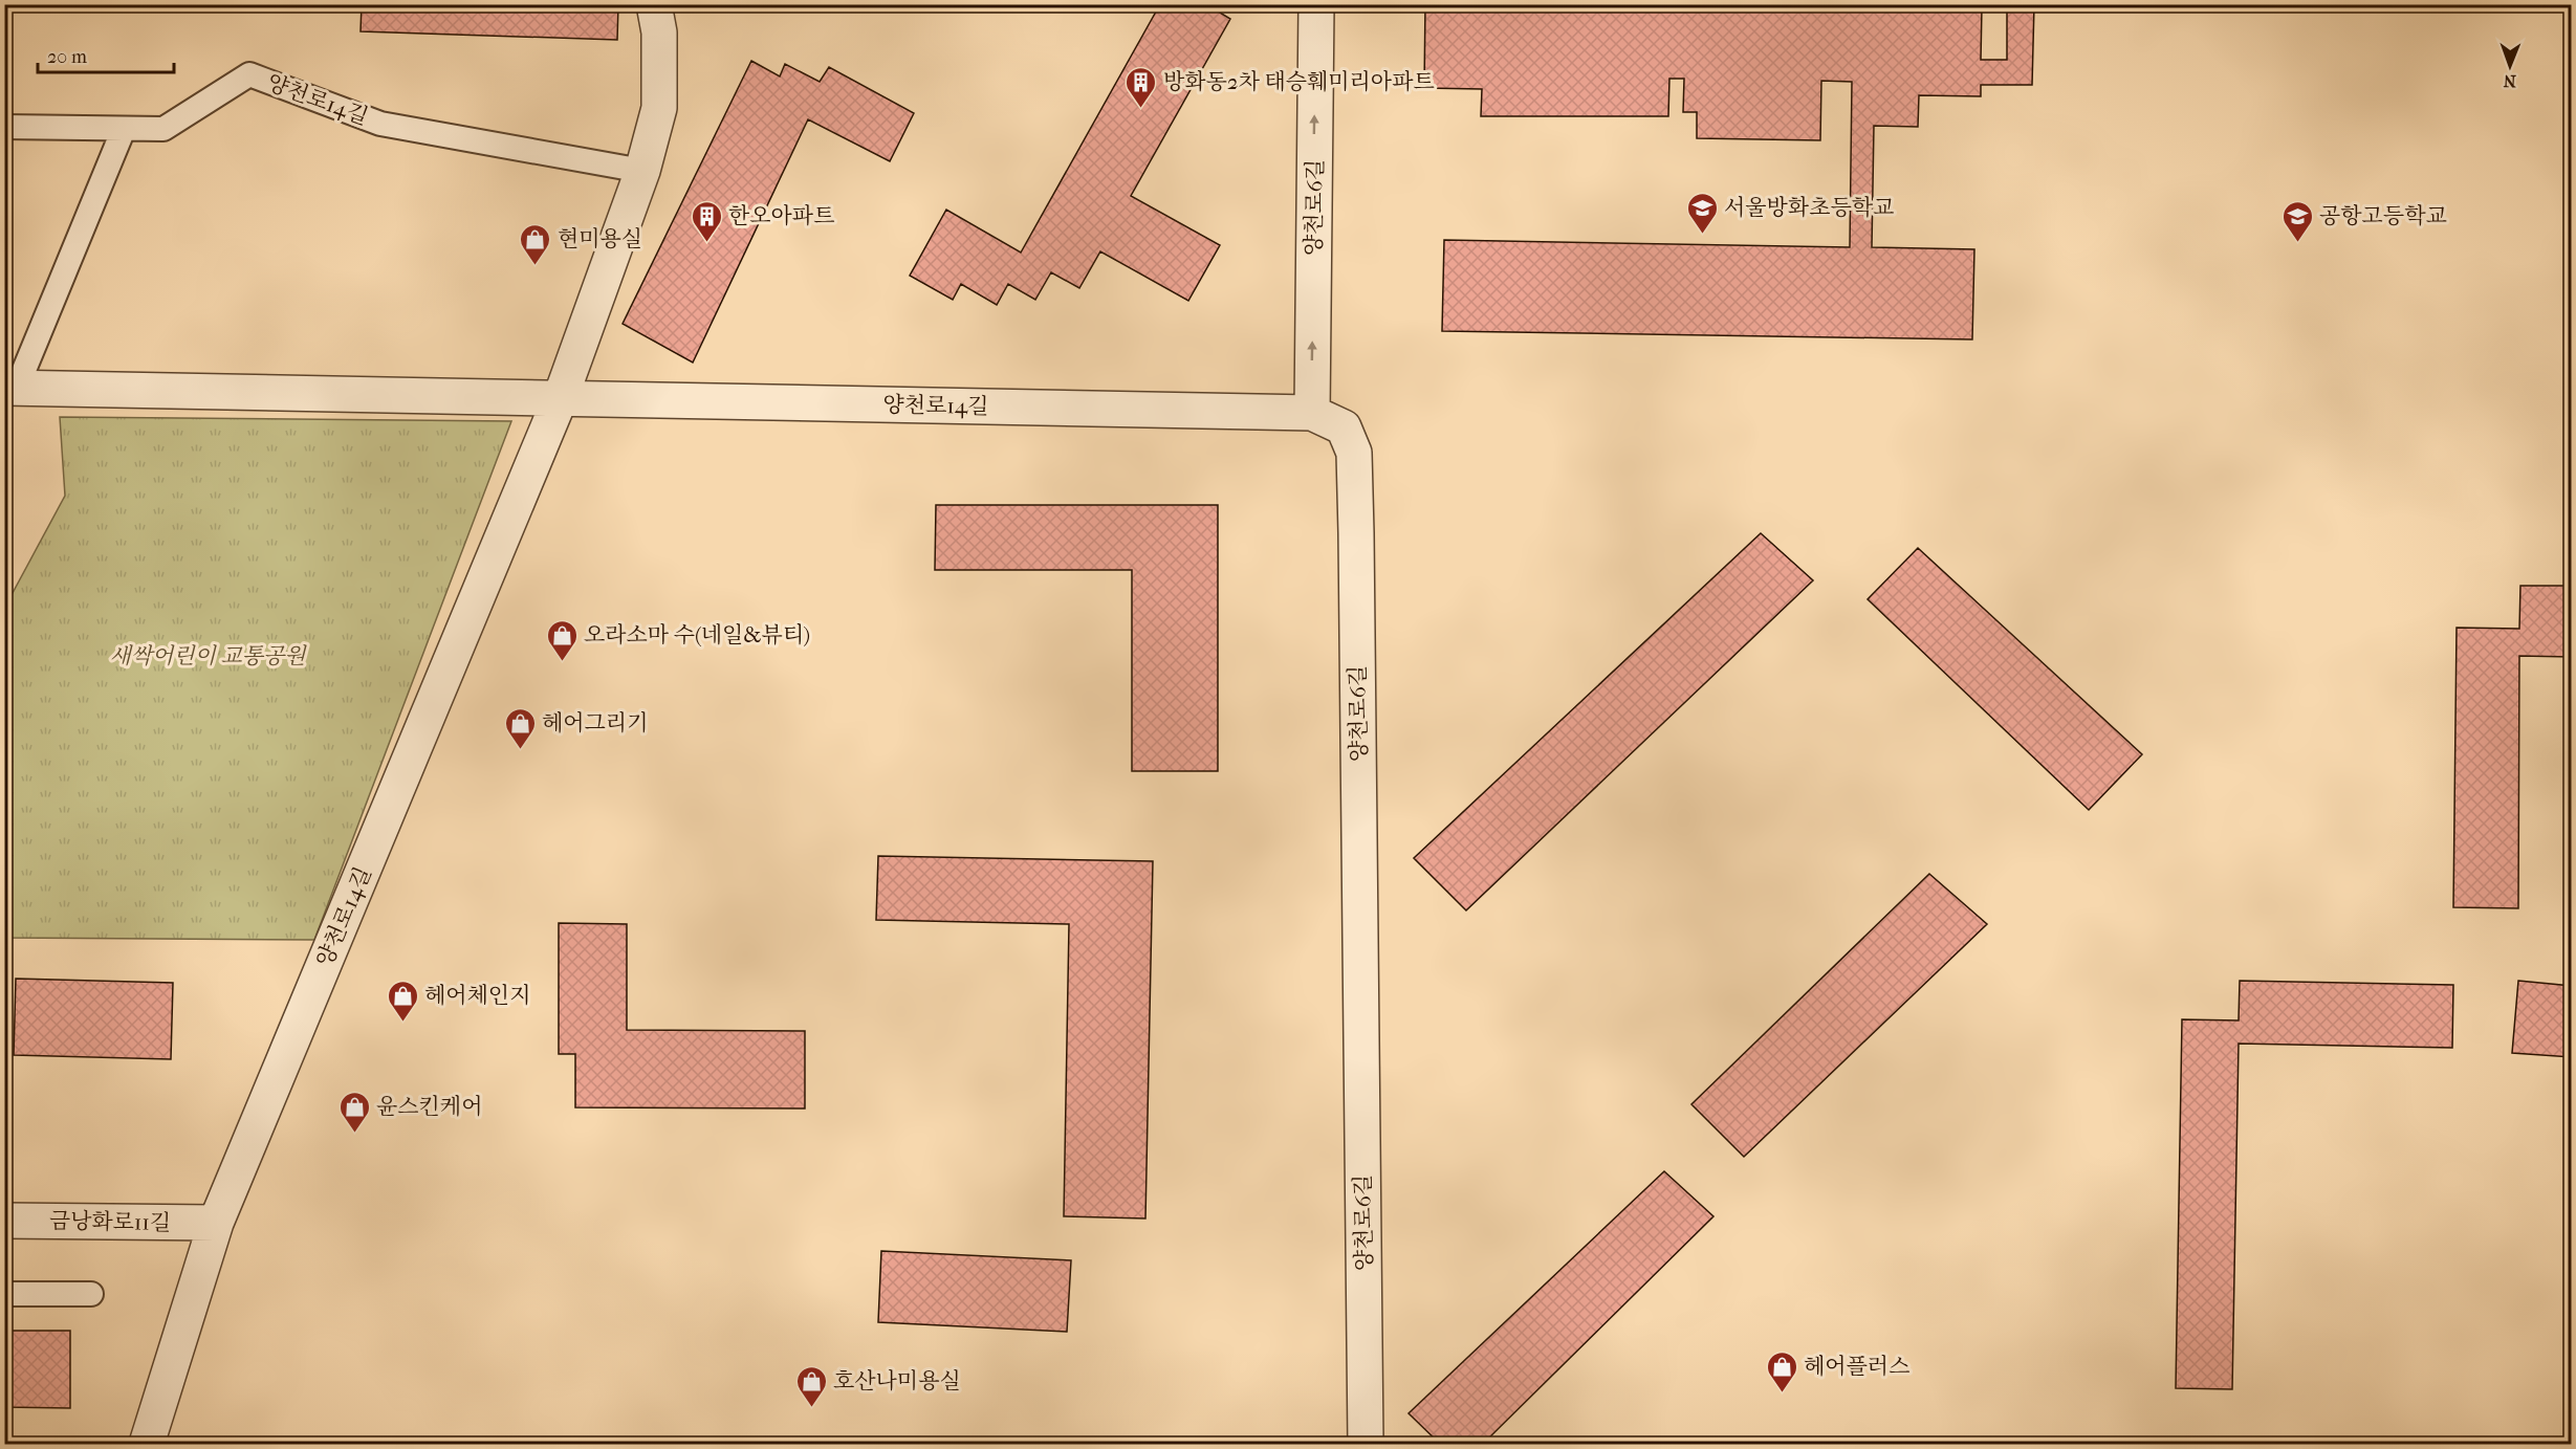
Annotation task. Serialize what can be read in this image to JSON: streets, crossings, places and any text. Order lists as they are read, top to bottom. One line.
{"streets":{"street":["양천로14길","양천로6길","금낭화로11길"]},"crossings":[["양천로14길","양천로6길"],["양천로14길","금낭화로11길"]],"parks":["새싹어린이 교통공원"],"places":{"building":["방화동2차 태승훼미리아파트","한오아파트"],"school or university":["서울방화초등학교","공항고등학교"],"shop":["현미용실","오라소마 수(네일&뷰티)","헤어그리기","헤어체인지","윤스킨케어","헤어플러스","호산나미용실"]},"scale_bar":"20 m","north":"bottom"}
